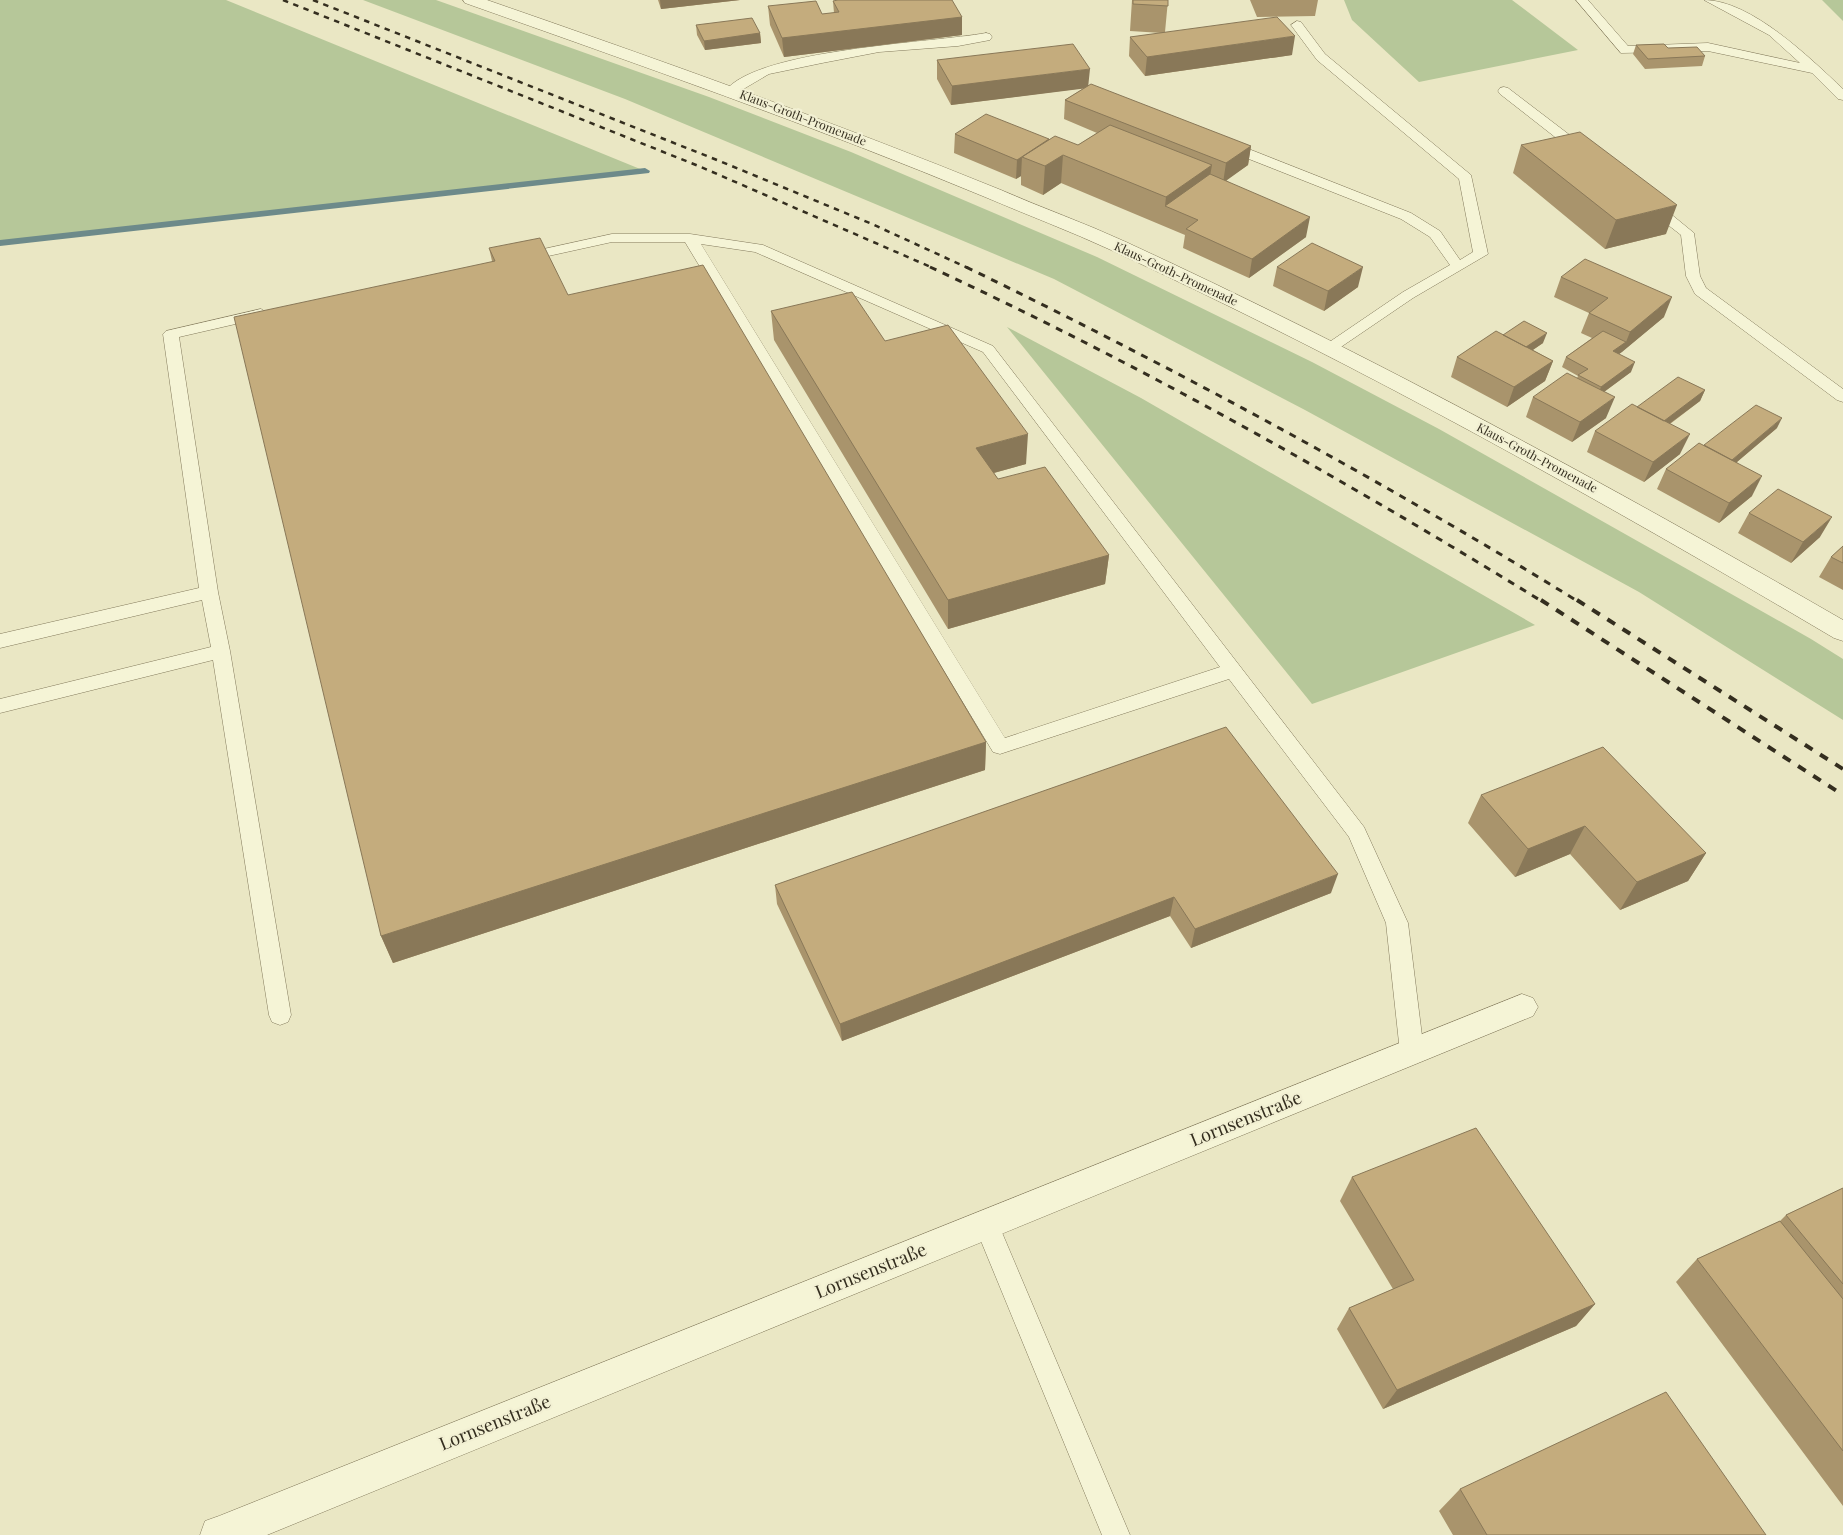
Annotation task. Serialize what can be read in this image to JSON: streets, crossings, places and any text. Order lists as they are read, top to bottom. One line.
{"streets":{"street":["Klaus-Groth-Promenade","Lornsenstraße"]}}
